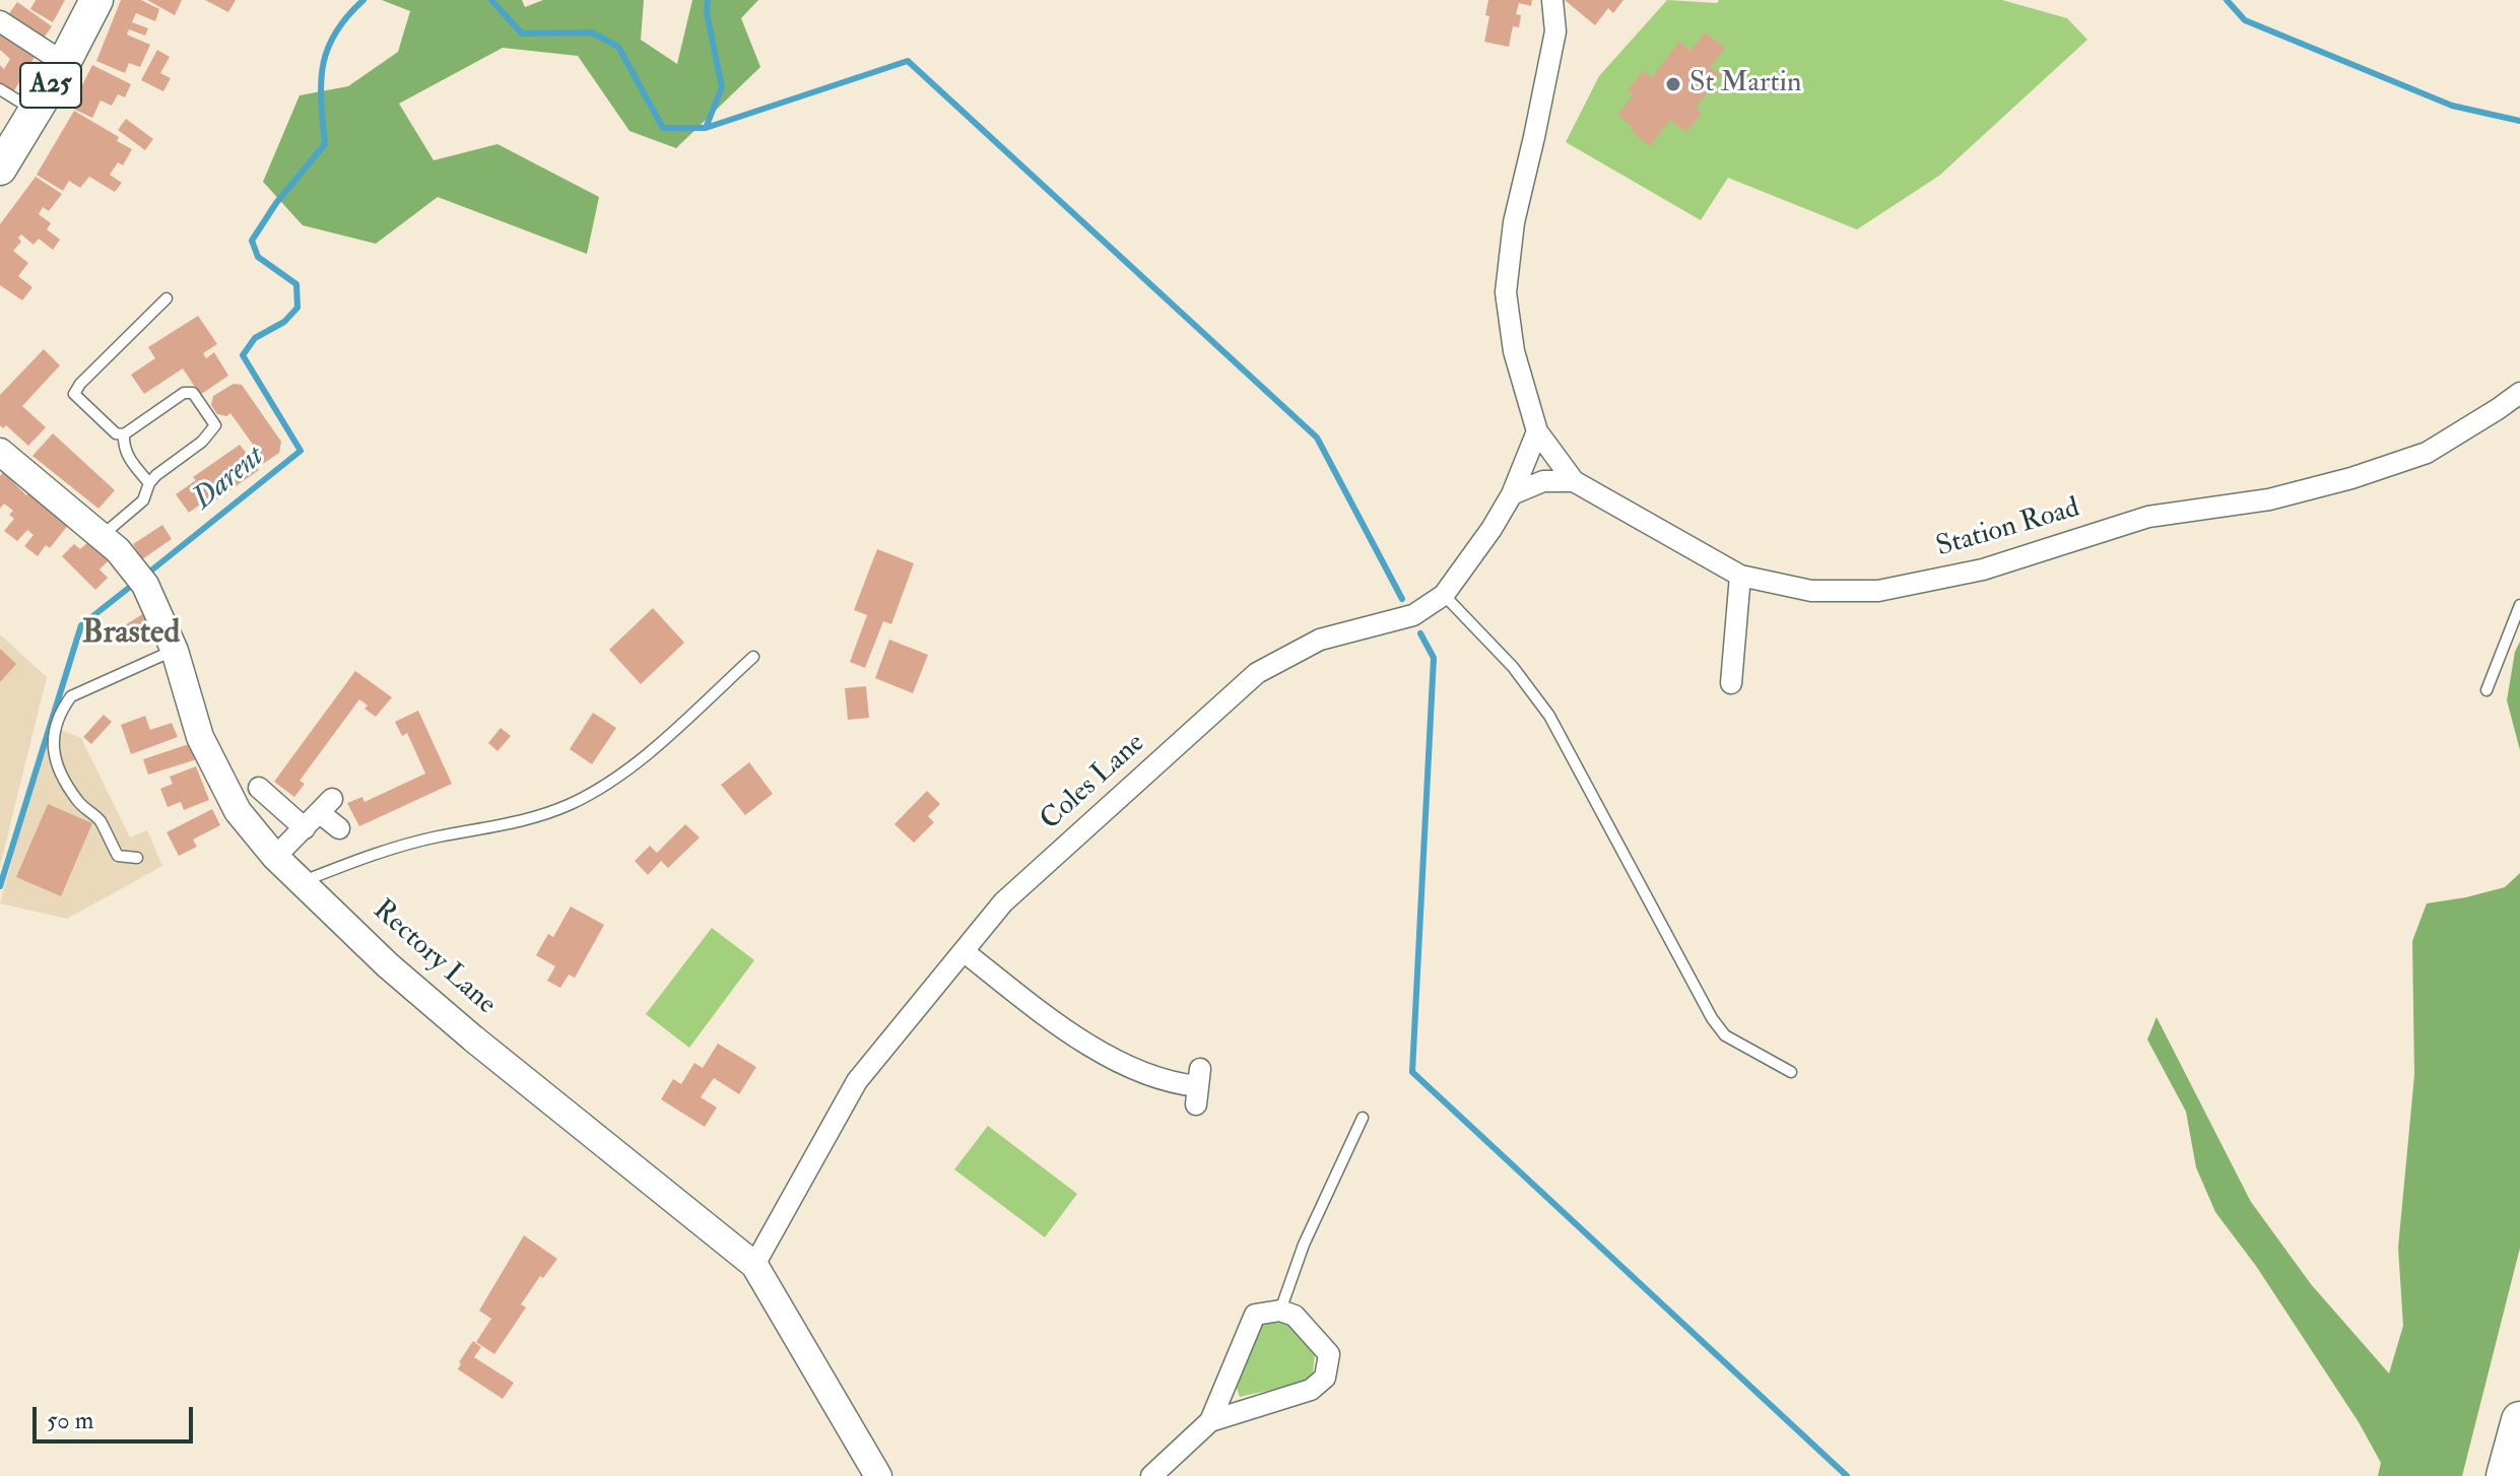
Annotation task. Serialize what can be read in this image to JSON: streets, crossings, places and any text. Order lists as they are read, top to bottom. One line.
{"streets":{"main road":["A25"],"street":["Station Road","Coles Lane","Rectory Lane"]},"crossings":[["Station Road","Coles Lane"],["Coles Lane","Rectory Lane"]],"districts":["Brasted"],"water":["Darent"],"places":["St Martin"],"scale_bar":"50 m"}
